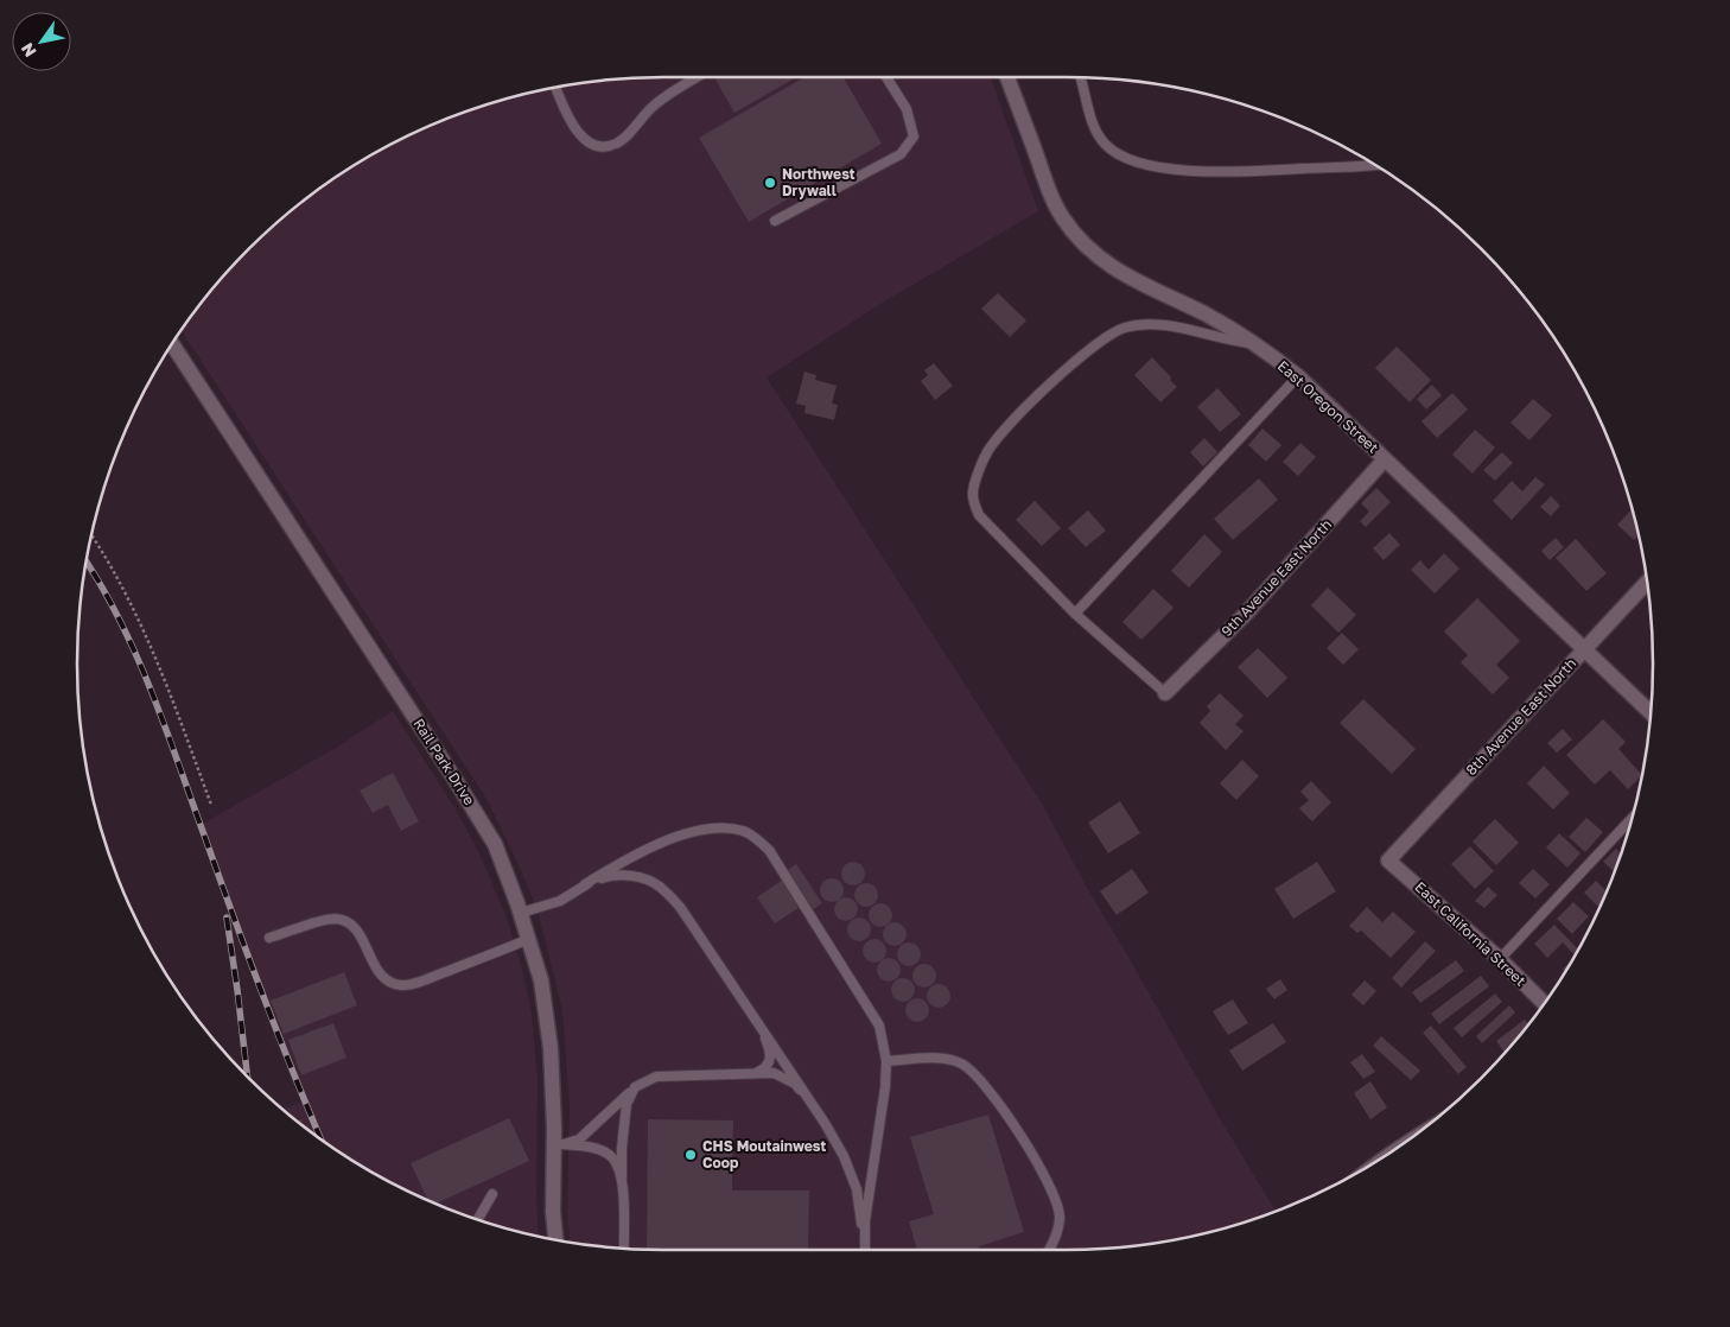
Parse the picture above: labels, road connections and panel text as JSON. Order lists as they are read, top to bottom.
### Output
{
  "streets": {
    "street": [
      "East Oregon Street",
      "9th Avenue East North",
      "8th Avenue East North",
      "Rail Park Drive",
      "East California Street"
    ]
  },
  "crossings": [
    ["East Oregon Street", "9th Avenue East North"],
    ["East Oregon Street", "8th Avenue East North"],
    ["8th Avenue East North", "East California Street"]
  ],
  "places": ["Northwest Drywall", "CHS Moutainwest Coop"],
  "north": "bottom left"
}
